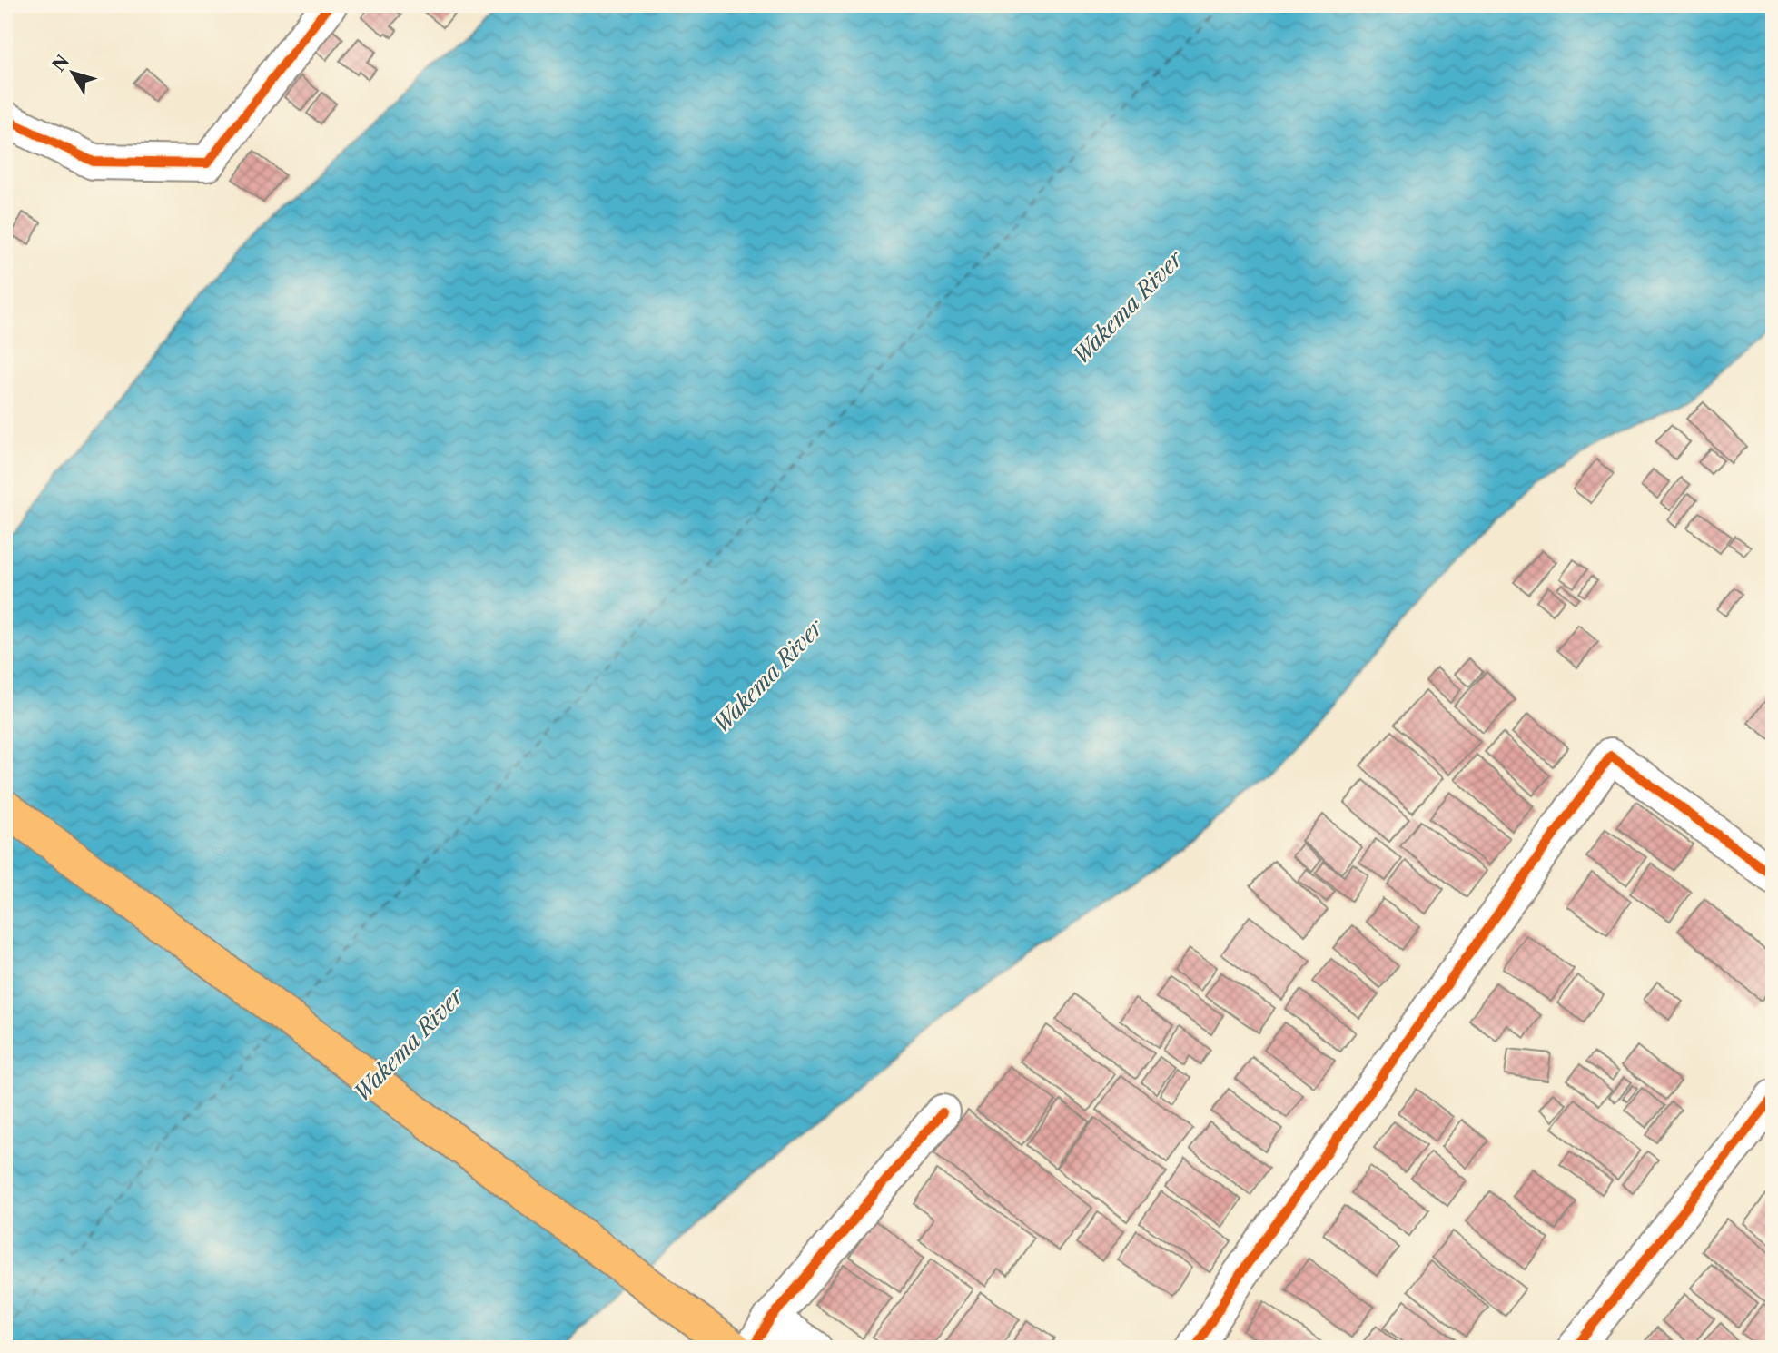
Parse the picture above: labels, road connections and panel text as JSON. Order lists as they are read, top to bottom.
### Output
{
  "water": ["Wakema River"],
  "north": "top left"
}
